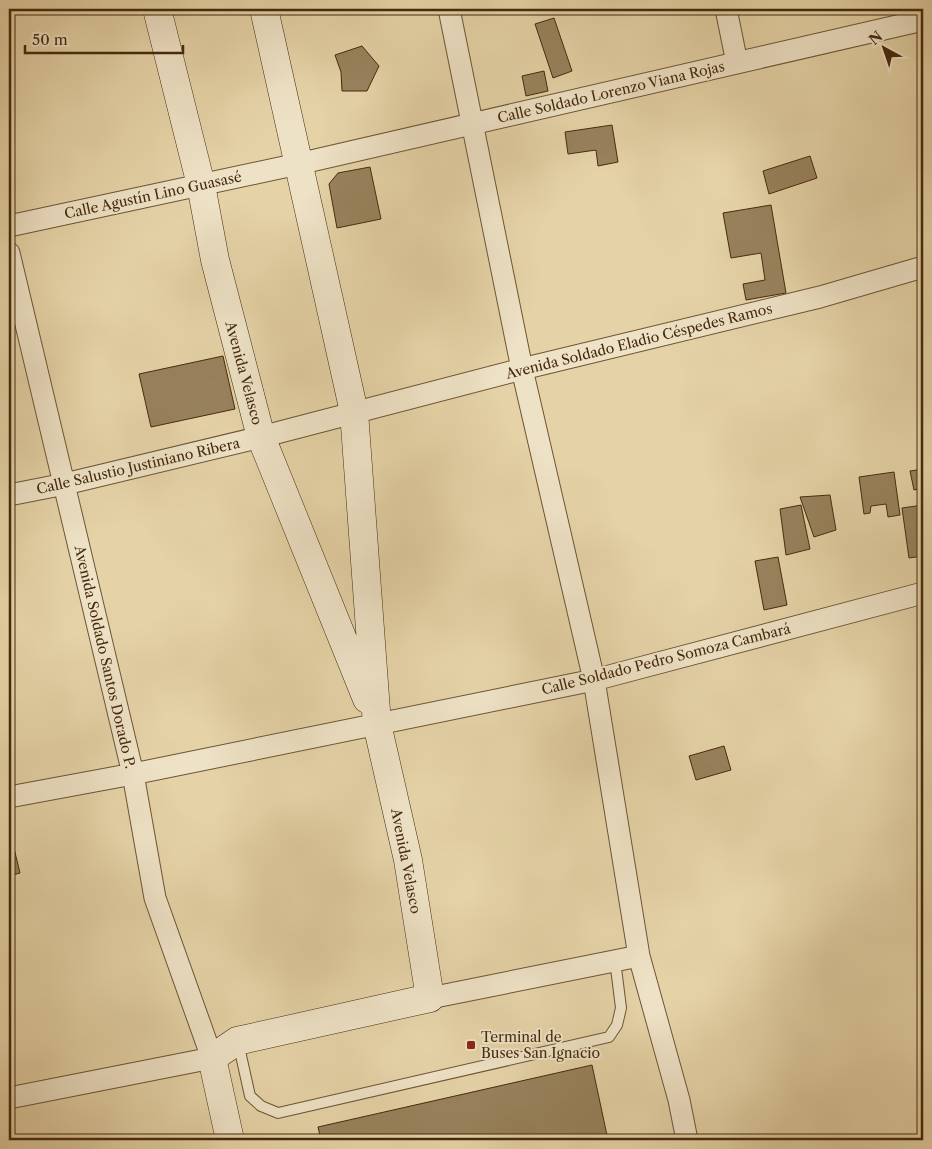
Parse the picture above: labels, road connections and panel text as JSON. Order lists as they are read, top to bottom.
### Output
{
  "streets": {
    "street": [
      "Calle Soldado Lorenzo Viana Rojas",
      "Calle Agustín Lino Guasasé",
      "Avenida Soldado Eladio Céspedes Ramos",
      "Avenida Velasco",
      "Calle Salustio Justiniano Ribera",
      "Avenida Soldado Santos Dorado P.",
      "Calle Soldado Pedro Somoza Cambará"
    ]
  },
  "crossings": [
    ["Calle Soldado Lorenzo Viana Rojas", "Calle Agustín Lino Guasasé"],
    ["Calle Soldado Lorenzo Viana Rojas", "Avenida Velasco"],
    ["Calle Agustín Lino Guasasé", "Avenida Velasco"],
    ["Avenida Soldado Eladio Céspedes Ramos", "Avenida Velasco"],
    ["Avenida Soldado Eladio Céspedes Ramos", "Calle Salustio Justiniano Ribera"],
    ["Avenida Velasco", "Calle Salustio Justiniano Ribera"],
    ["Avenida Velasco", "Calle Soldado Pedro Somoza Cambará"],
    ["Calle Salustio Justiniano Ribera", "Avenida Soldado Santos Dorado P."],
    ["Avenida Soldado Santos Dorado P.", "Calle Soldado Pedro Somoza Cambará"]
  ],
  "places": {
    "transit": ["Terminal de Buses San Ignacio"]
  },
  "scale_bar": "50 m",
  "north": "top left"
}
